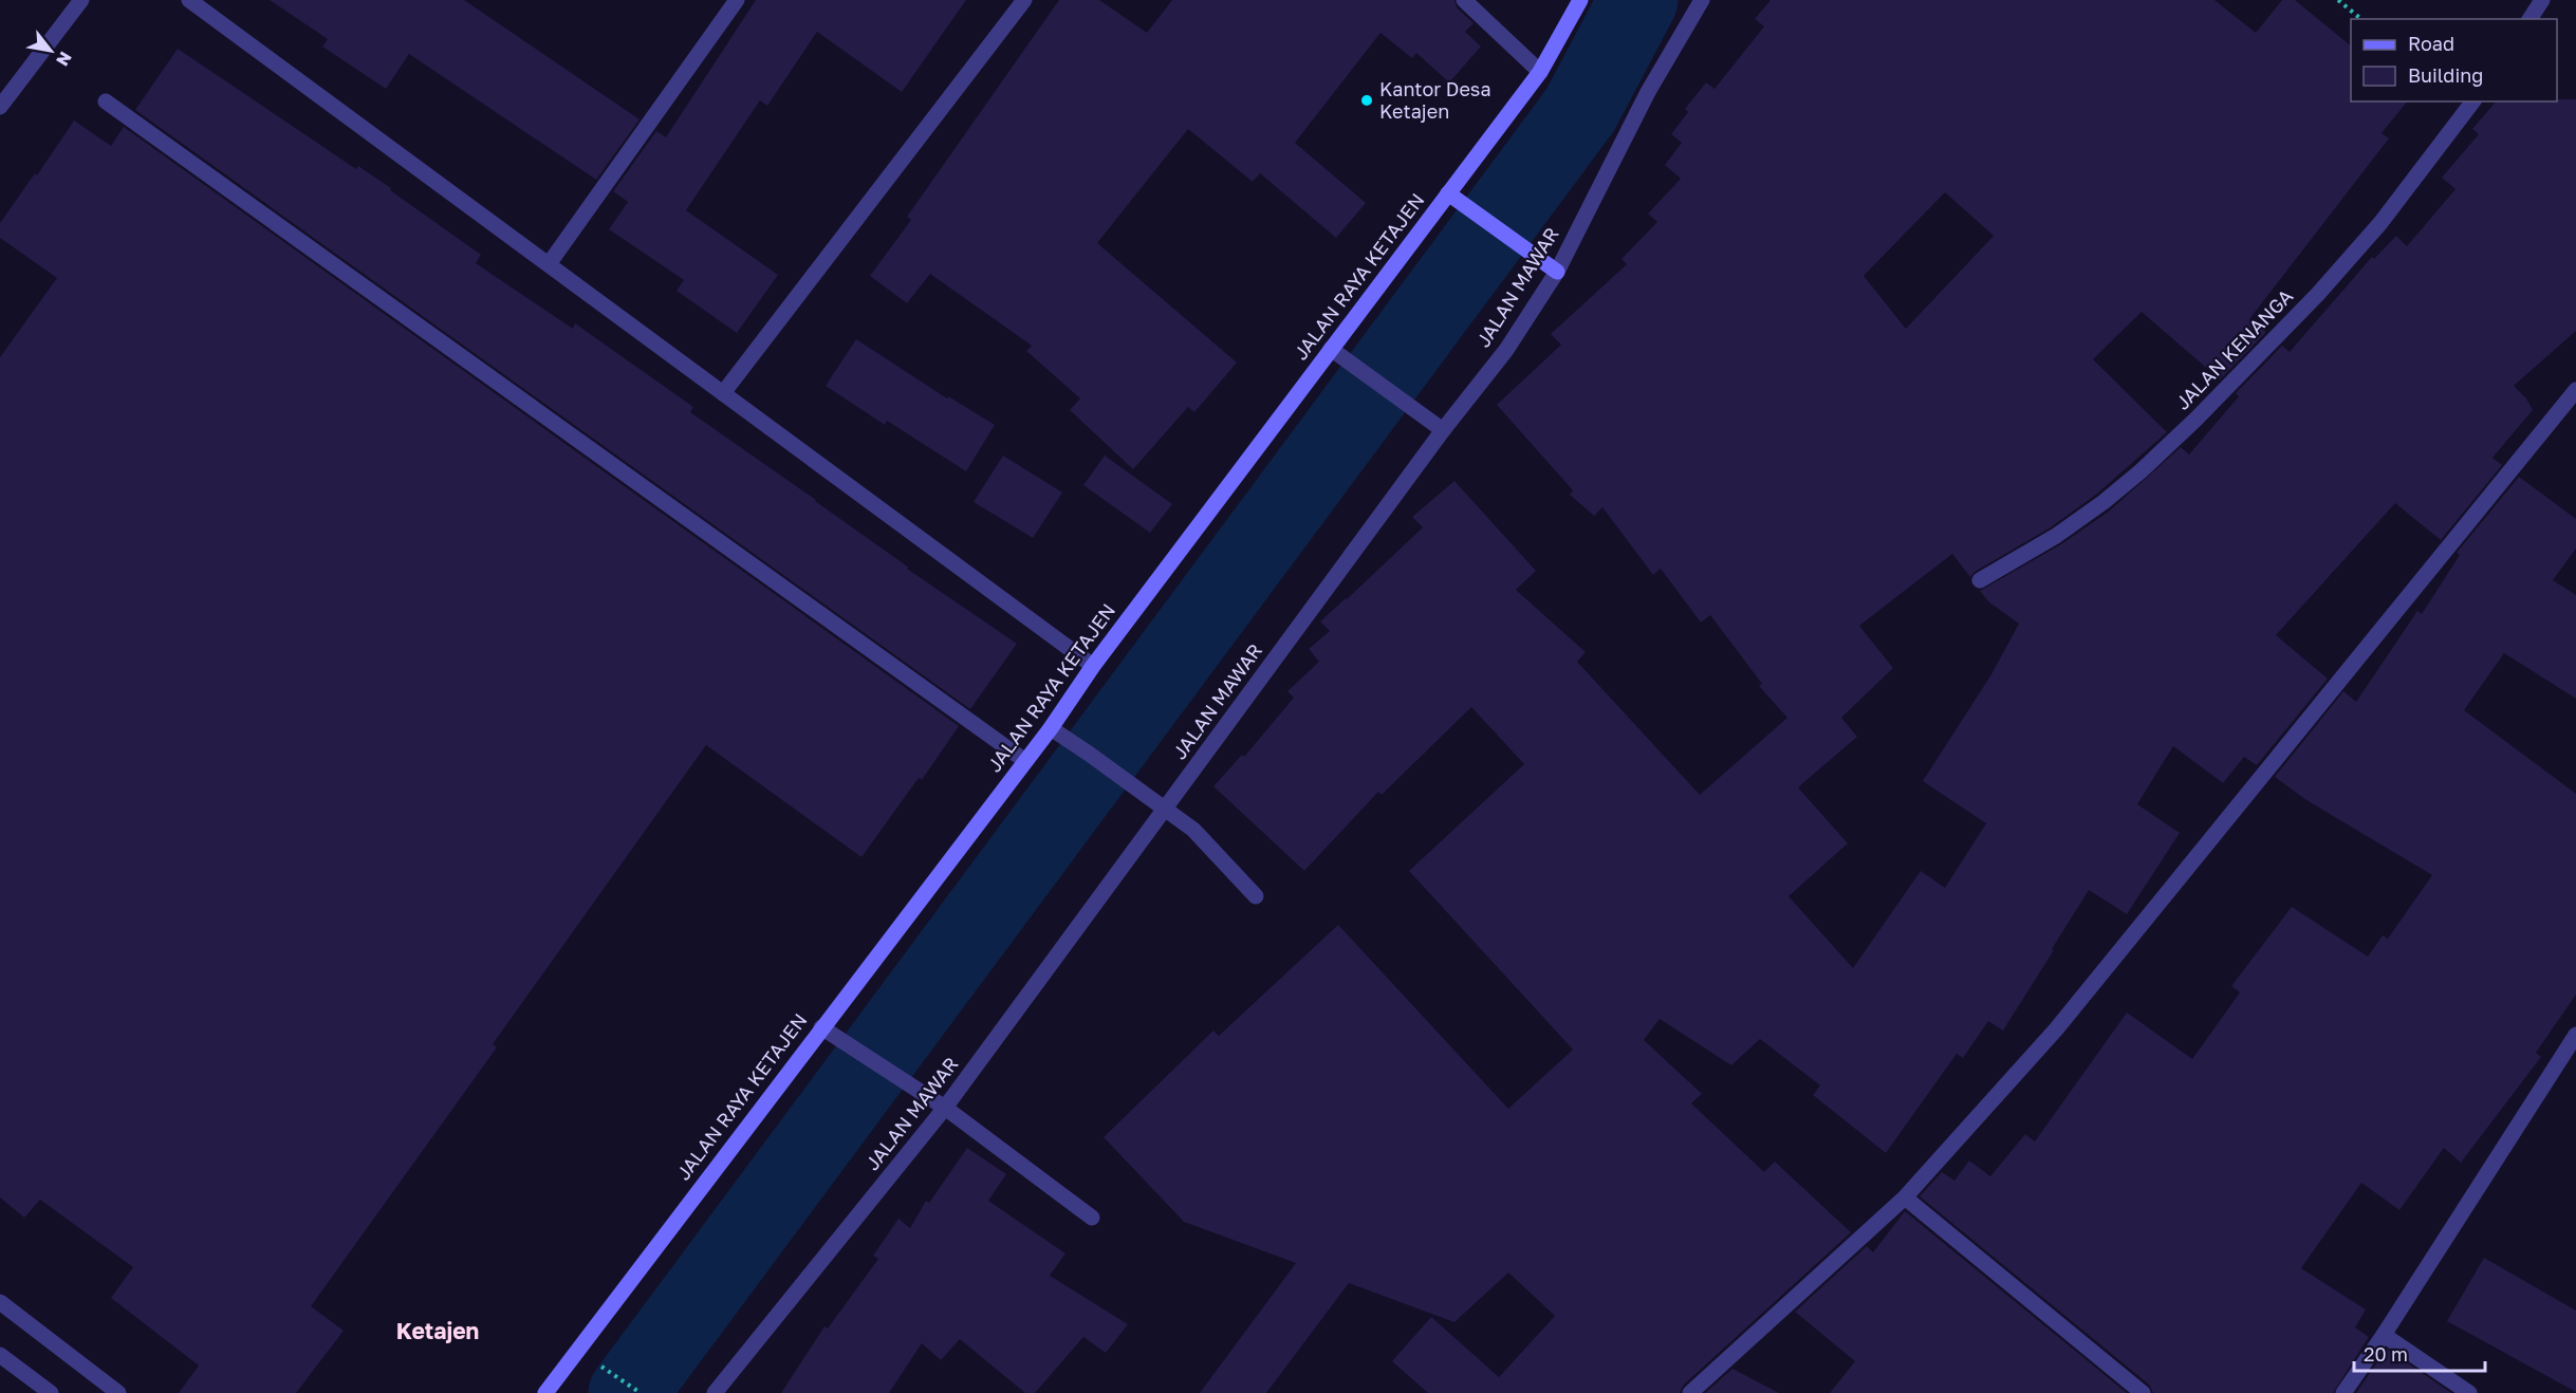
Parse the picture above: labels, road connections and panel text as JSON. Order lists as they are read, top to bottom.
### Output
{
  "streets": {
    "street": ["JALAN RAYA KETAJEN", "JALAN MAWAR", "JALAN KENANGA"]
  },
  "districts": ["Ketajen"],
  "places": ["Kantor Desa Ketajen"],
  "legend": ["Road", "Building"],
  "scale_bar": "20 m",
  "north": "bottom right"
}
